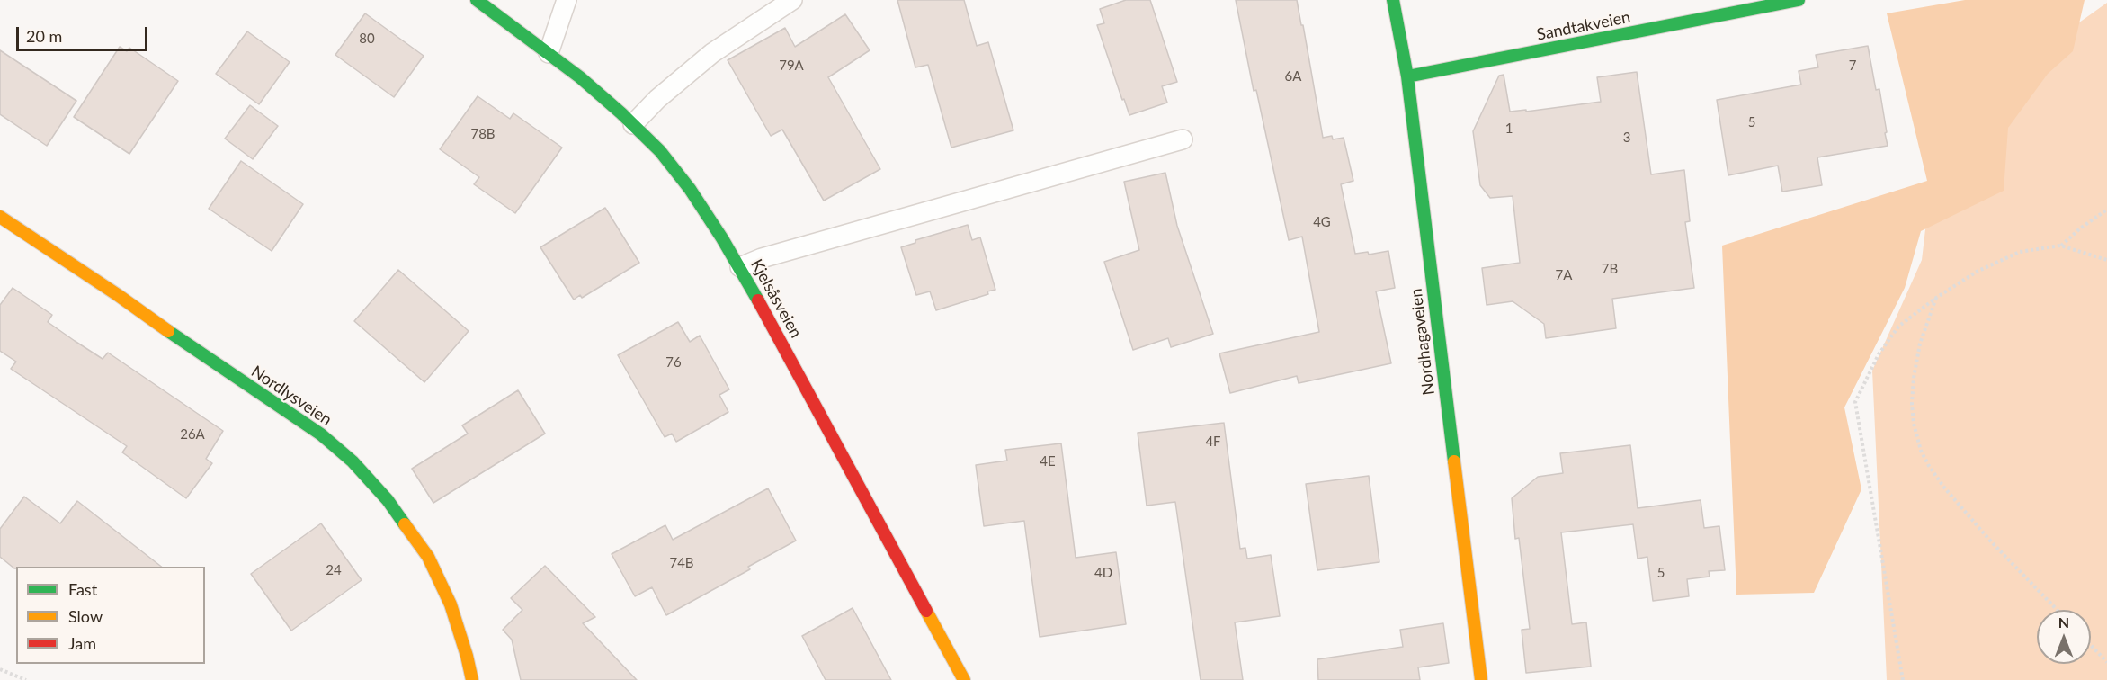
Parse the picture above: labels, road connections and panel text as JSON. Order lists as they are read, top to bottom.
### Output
{
  "streets": {
    "street": [
      "Sandtakveien",
      "Kjelsåsveien",
      "Nordhagaveien",
      "Nordlysveien"
    ]
  },
  "crossings": [
    ["Sandtakveien", "Nordhagaveien"]
  ],
  "house_numbers": [
    "80",
    "79A",
    "7",
    "6A",
    "5",
    "1",
    "78B",
    "3",
    "4G",
    "7B",
    "7A",
    "76",
    "26A",
    "4F",
    "4E",
    "74B",
    "24",
    "4D",
    "5"
  ],
  "legend": ["Fast", "Slow", "Jam"],
  "scale_bar": "20 m",
  "north": "top"
}
